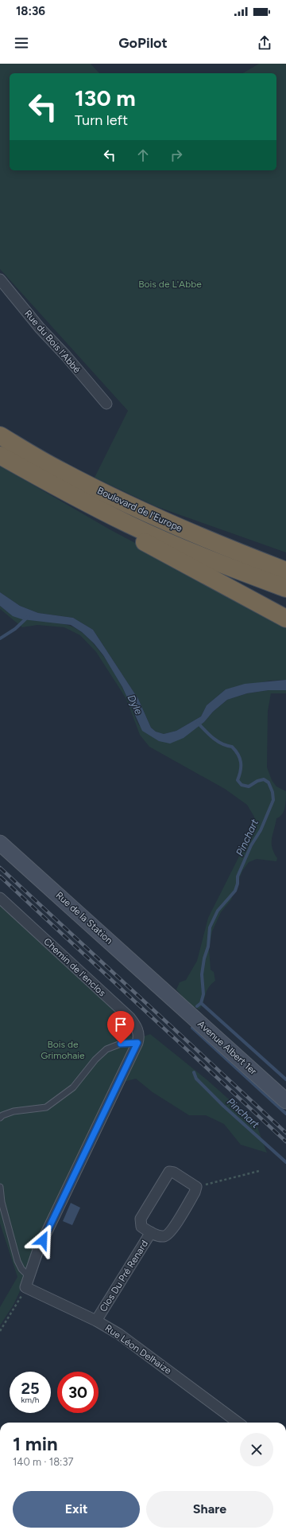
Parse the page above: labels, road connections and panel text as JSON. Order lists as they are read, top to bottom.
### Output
{
  "streets": {
    "highway": ["Boulevard de l'Europe"],
    "main road": ["Rue de la Station", "Avenue Albert 1er"],
    "street": [
      "Rue du Bois l'Abbé",
      "Chemin de l'enclos",
      "Clos Du Pré Renard",
      "Rue Léon Delhaize"
    ]
  },
  "crossings": [
    ["Rue de la Station", "Avenue Albert 1er"],
    ["Clos Du Pré Renard", "Rue Léon Delhaize"]
  ],
  "water": ["Dyle", "Pinchart"],
  "parks": ["Bois de L'Abbe", "Bois de Grimohaie"],
  "page": {
    "status": "18:36",
    "header": "GoPilot",
    "turn": ["130 m", "Turn left"],
    "speed": "25 km/h",
    "limit": "30",
    "heading": ["1 min", "140 m · 18:37"],
    "buttons": ["Exit", "Share"]
  }
}
